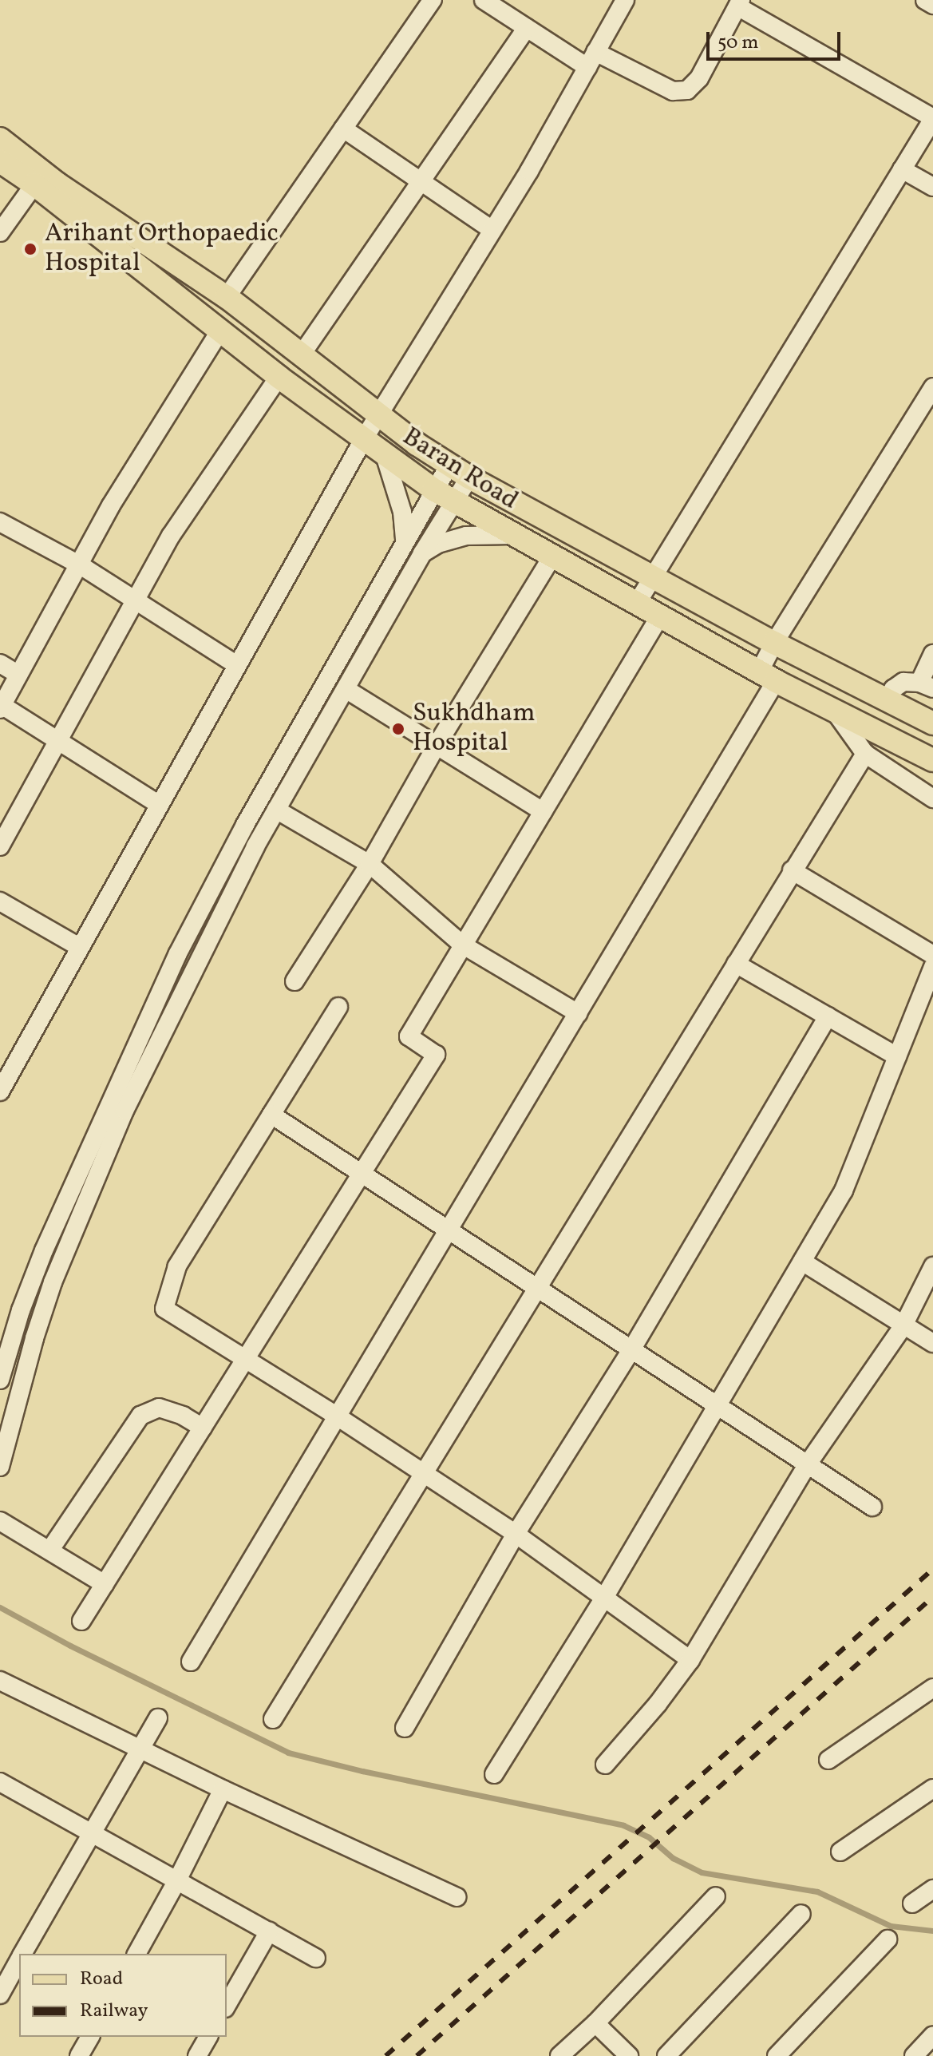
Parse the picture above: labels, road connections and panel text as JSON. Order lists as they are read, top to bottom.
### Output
{
  "streets": {
    "main road": ["Baran Road"]
  },
  "places": ["Arihant Orthopaedic Hospital", "Sukhdham Hospital"],
  "legend": ["Road", "Railway"],
  "scale_bar": "50 m"
}
